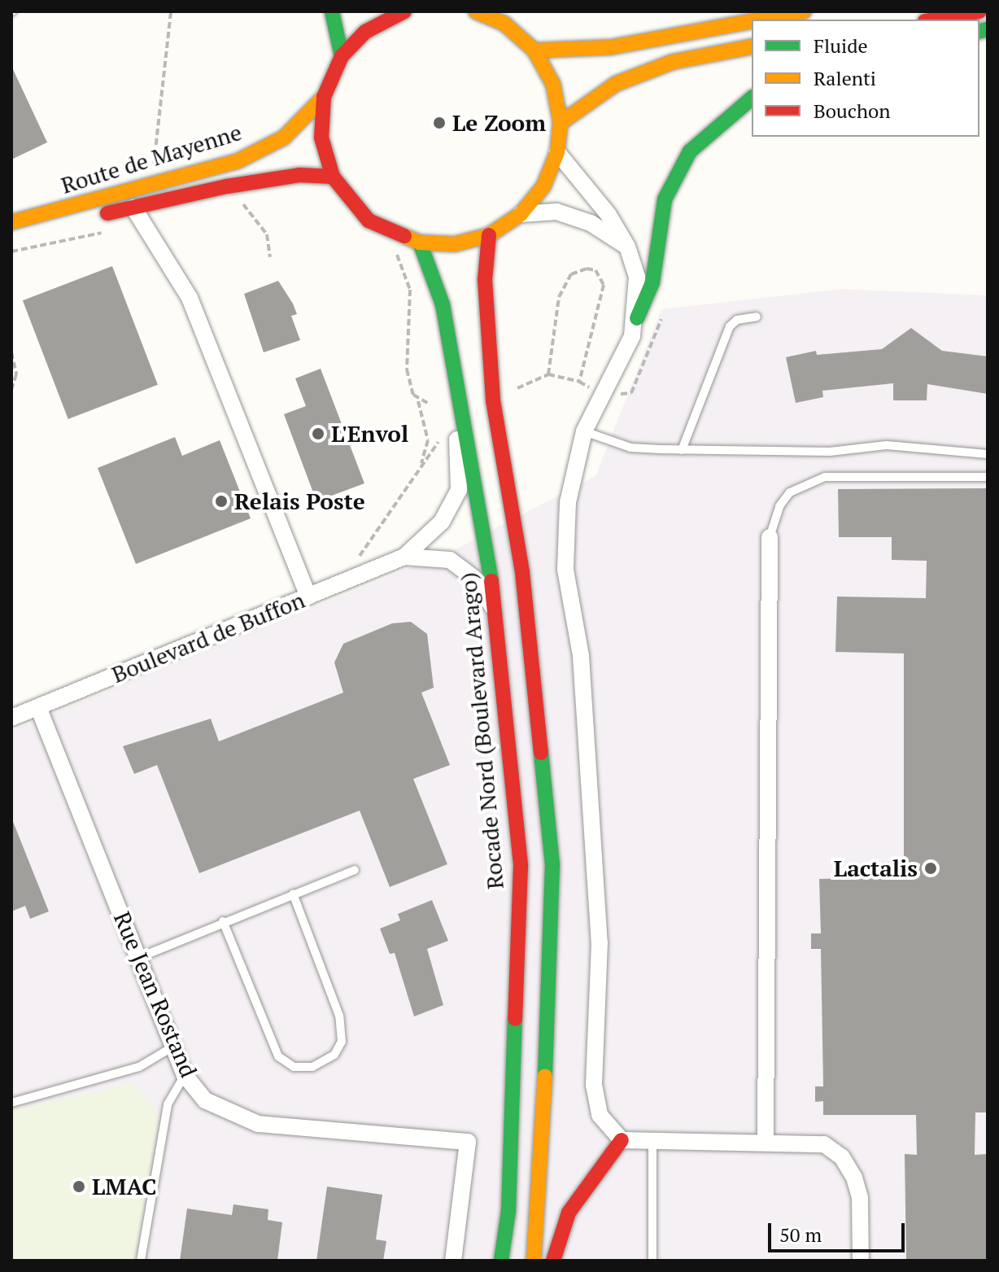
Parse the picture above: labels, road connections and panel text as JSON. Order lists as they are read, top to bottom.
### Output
{
  "streets": {
    "main road": ["Route de Mayenne", "Rocade Nord (Boulevard Arago)"],
    "street": ["Boulevard de Buffon", "Rue Jean Rostand"]
  },
  "crossings": [
    ["Boulevard de Buffon", "Rue Jean Rostand"]
  ],
  "places": [
    "Le Zoom",
    "L'Envol",
    "Relais Poste",
    "Lactalis",
    "LMAC"
  ],
  "legend": ["Fluide", "Ralenti", "Bouchon"],
  "scale_bar": "50 m"
}
